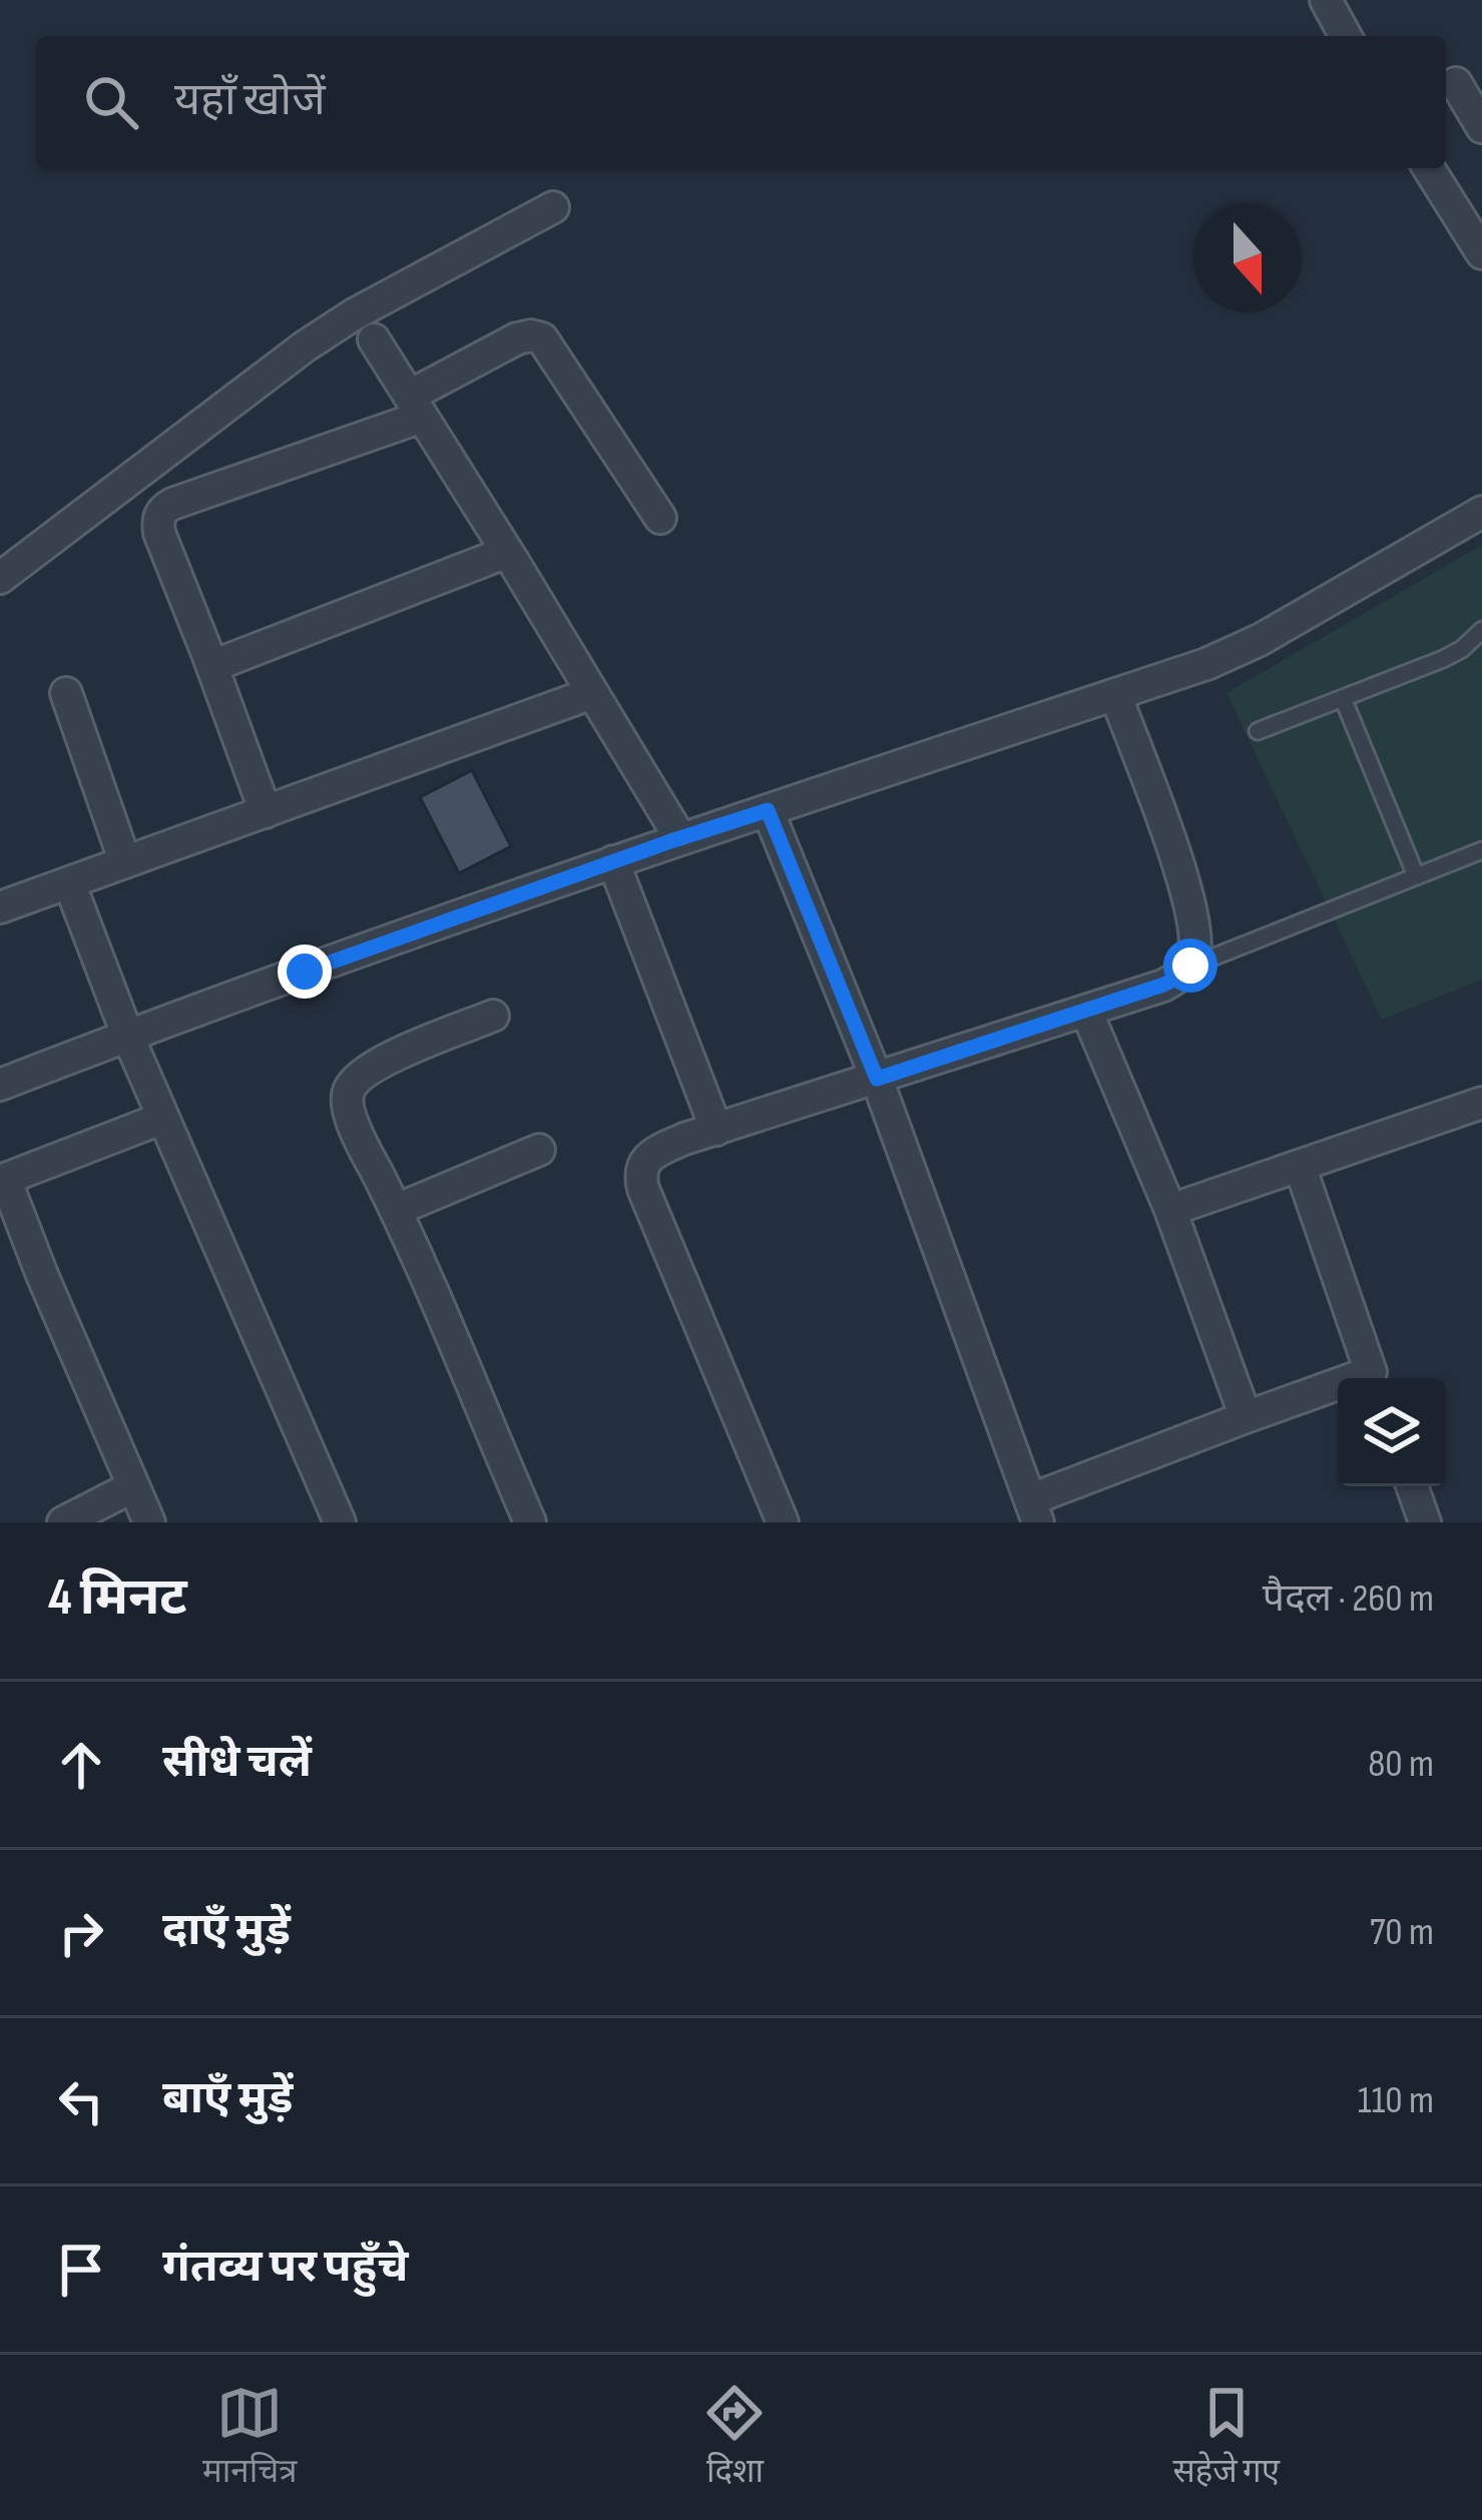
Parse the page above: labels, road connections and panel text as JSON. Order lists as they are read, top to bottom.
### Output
{
  "north": "bottom",
  "page": {
    "search": "यहाँ खोजें",
    "heading": ["4 मिनट", "पैदल · 260 m"],
    "list": [
      ["सीधे चलें", "80 m"],
      ["दाएँ मुड़ें", "70 m"],
      ["बाएँ मुड़ें", "110 m"],
      "गंतव्य पर पहुँचे"
    ],
    "nav": ["मानचित्र", "दिशा", "सहेजे गए"]
  }
}
